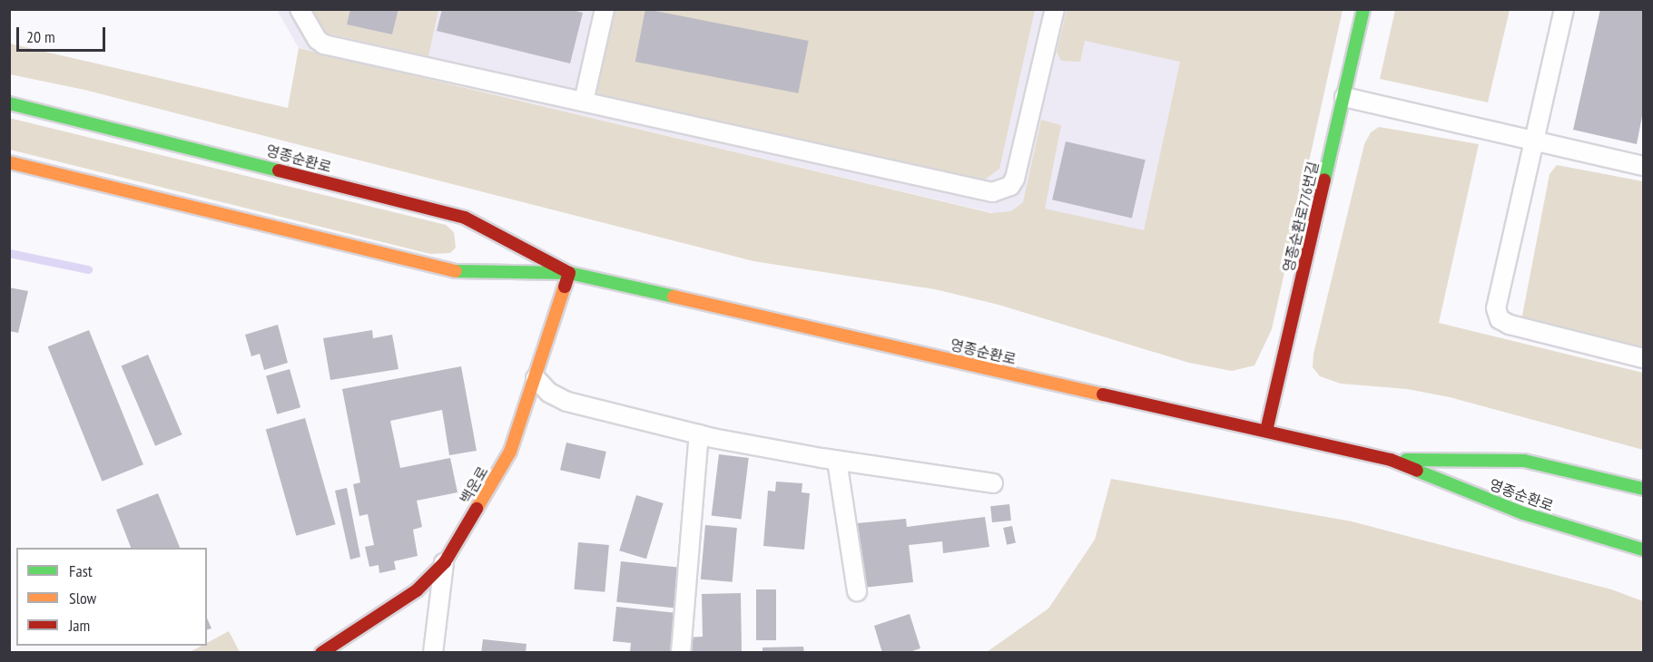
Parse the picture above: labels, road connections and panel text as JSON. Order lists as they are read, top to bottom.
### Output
{
  "streets": {
    "main road": ["영종순환로", "영종순환로776번길", "백운로"]
  },
  "crossings": [
    ["영종순환로", "영종순환로776번길"],
    ["영종순환로", "백운로"]
  ],
  "legend": ["Fast", "Slow", "Jam"],
  "scale_bar": "20 m"
}
